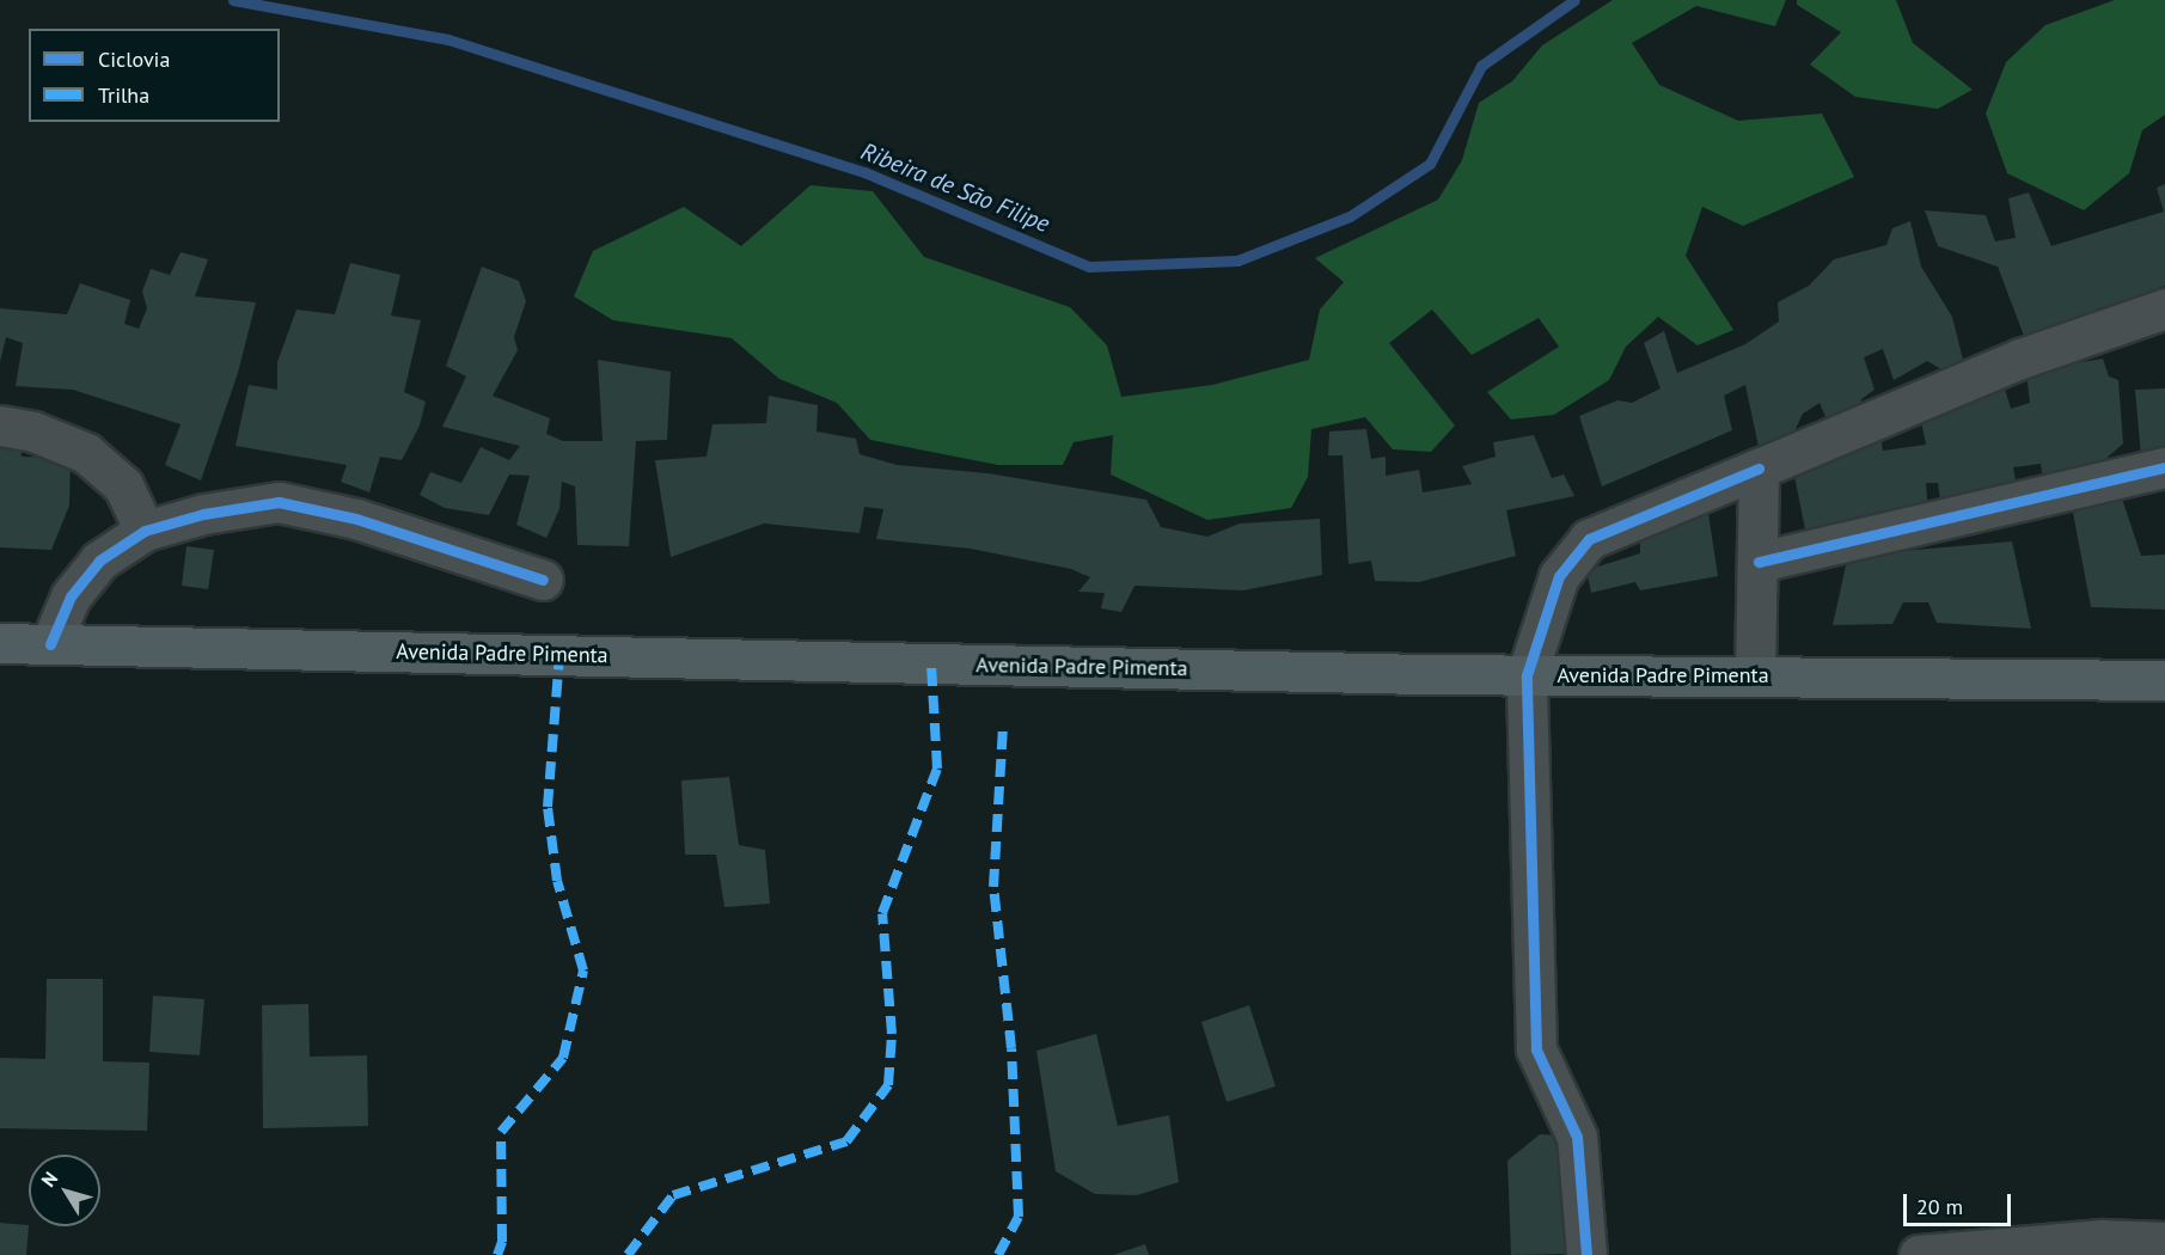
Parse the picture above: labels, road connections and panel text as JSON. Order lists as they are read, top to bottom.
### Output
{
  "streets": {
    "main road": ["Avenida Padre Pimenta"]
  },
  "water": ["Ribeira de São Filipe"],
  "legend": ["Ciclovia", "Trilha"],
  "scale_bar": "20 m",
  "north": "top left"
}
